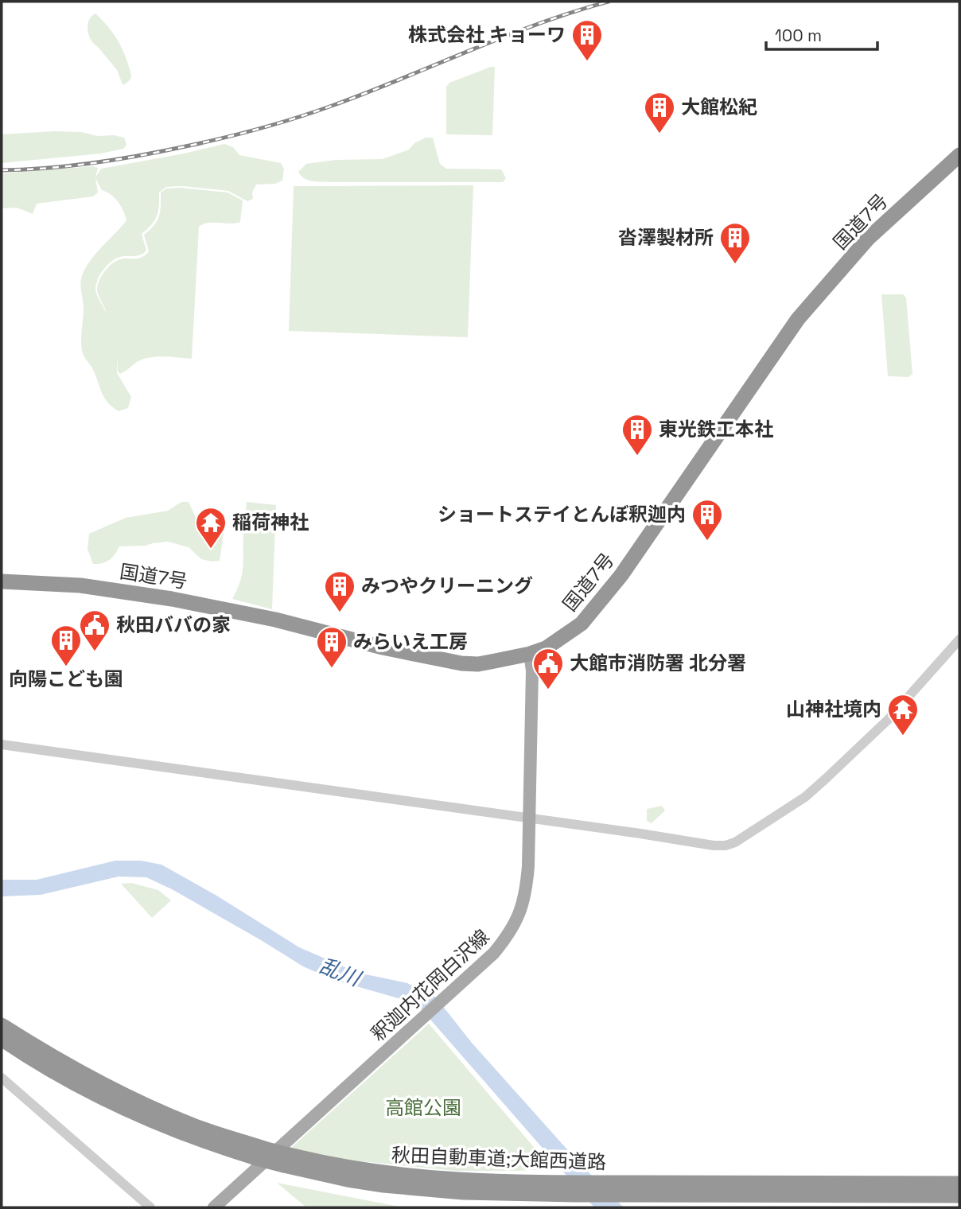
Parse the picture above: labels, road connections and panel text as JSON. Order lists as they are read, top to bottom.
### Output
{
  "streets": {
    "highway": ["国道7号", "秋田自動車道;大館西道路"],
    "main road": ["釈迦内花岡白沢線"]
  },
  "crossings": [
    ["国道7号", "釈迦内花岡白沢線"]
  ],
  "water": ["乱川"],
  "parks": ["高館公園"],
  "places": {
    "building": [
      "株式会社 キョーワ",
      "大館松紀",
      "沓澤製材所",
      "東光鉄工本社",
      "ショートステイとんぼ釈迦内",
      "みつやクリーニング",
      "向陽こども園",
      "みらいえ工房"
    ],
    "temple": ["稲荷神社", "山神社境内"],
    "public building": ["秋田ババの家", "大館市消防署 北分署"]
  },
  "scale_bar": "100 m"
}
